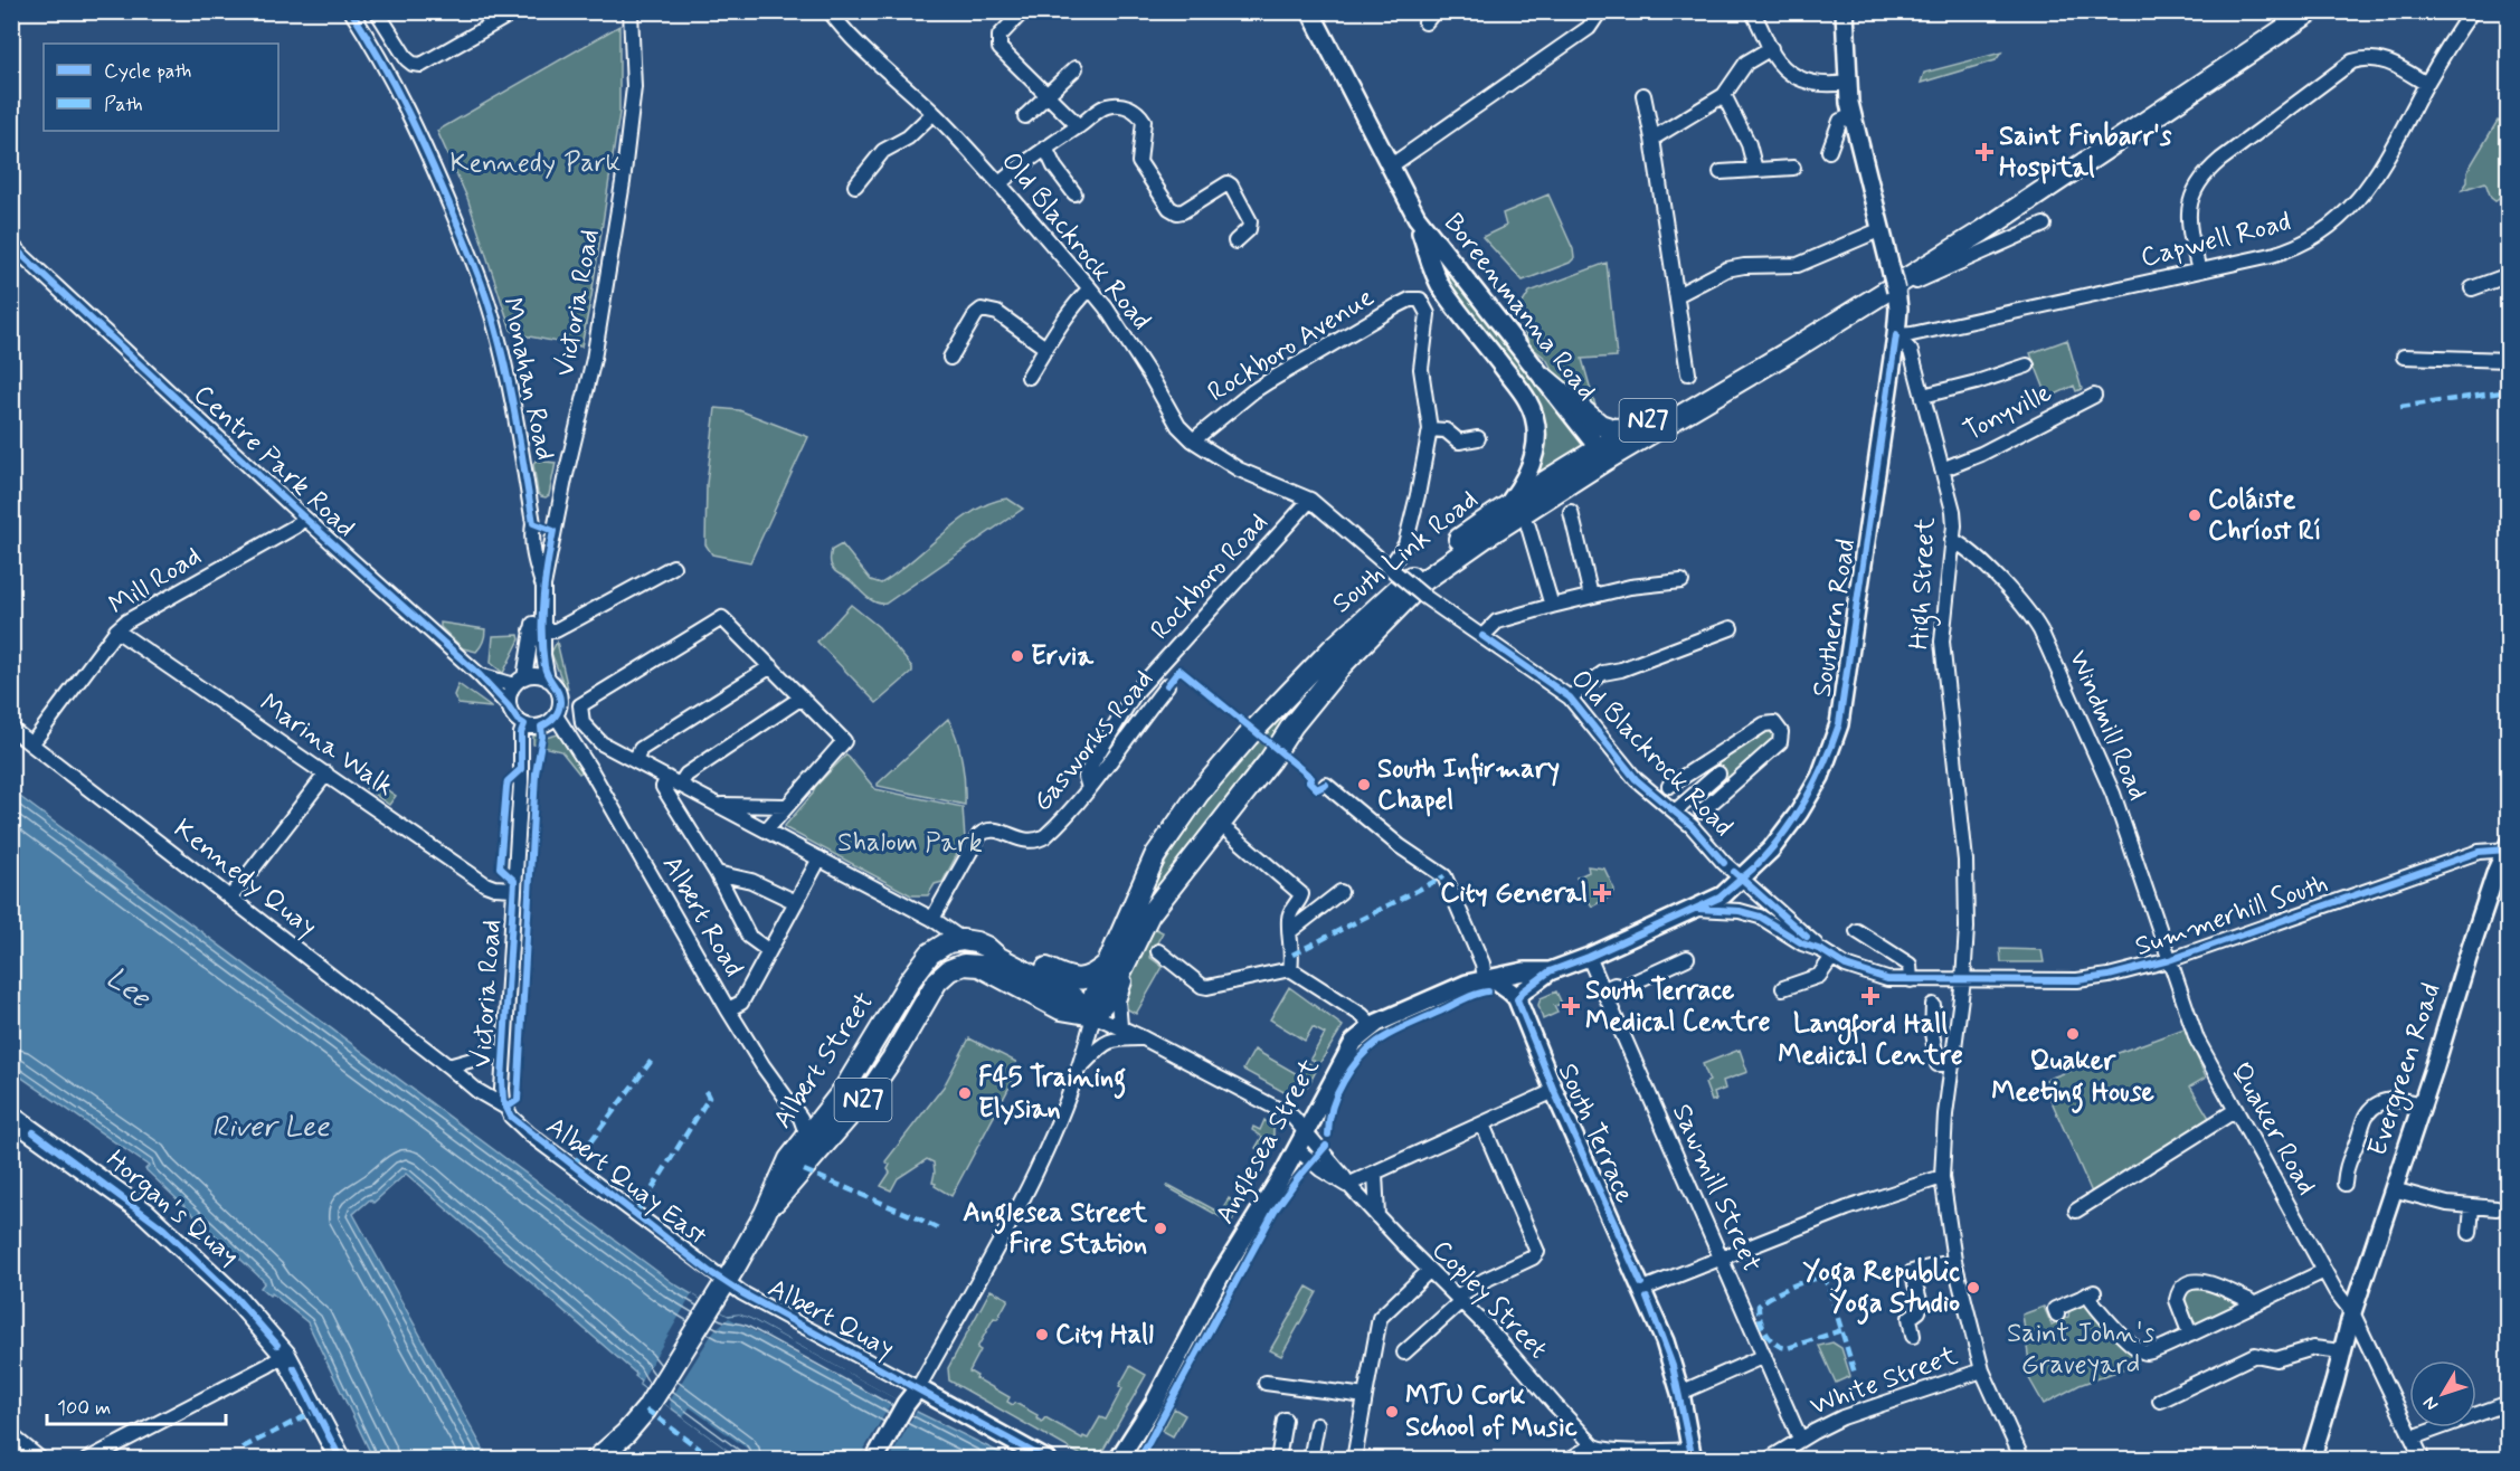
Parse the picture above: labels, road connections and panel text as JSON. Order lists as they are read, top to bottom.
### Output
{
  "streets": {
    "highway": [
      "N27",
      "South Link Road",
      "Albert Street",
      "Horgan's Quay"
    ],
    "main road": [
      "Boreenmanna Road",
      "Southern Road",
      "Evergreen Road",
      "South Terrace",
      "Anglesea Street"
    ],
    "street": [
      "Capwell Road",
      "Old Blackrock Road",
      "Victoria Road",
      "Rockboro Avenue",
      "Monahan Road",
      "Tonyville",
      "Centre Park Road",
      "Rockboro Road",
      "Mill Road",
      "High Street",
      "Windmill Road",
      "Gasworks Road",
      "Marina Walk",
      "Kennedy Quay",
      "Summerhill South",
      "Albert Road",
      "Quaker Road",
      "Albert Quay East",
      "Sawmill Street",
      "Copley Street",
      "Albert Quay",
      "White Street"
    ]
  },
  "crossings": [
    ["Capwell Road", "High Street"],
    ["Capwell Road", "Southern Road"],
    ["Old Blackrock Road", "Rockboro Avenue"],
    ["Old Blackrock Road", "Rockboro Road"],
    ["Old Blackrock Road", "Southern Road"],
    ["Old Blackrock Road", "Summerhill South"],
    ["Victoria Road", "Monahan Road"],
    ["Victoria Road", "Centre Park Road"],
    ["Victoria Road", "Marina Walk"],
    ["Victoria Road", "Kennedy Quay"],
    ["Victoria Road", "Albert Road"],
    ["Victoria Road", "Albert Quay East"],
    ["Boreenmanna Road", "N27"],
    ["Boreenmanna Road", "South Link Road"],
    ["Tonyville", "High Street"],
    ["N27", "South Link Road"],
    ["N27", "Albert Street"],
    ["N27", "Albert Quay East"],
    ["N27", "Albert Quay"],
    ["Centre Park Road", "Mill Road"],
    ["Centre Park Road", "Albert Road"],
    ["Rockboro Road", "Gasworks Road"],
    ["Mill Road", "Marina Walk"],
    ["Mill Road", "Kennedy Quay"],
    ["High Street", "Southern Road"],
    ["High Street", "Windmill Road"],
    ["High Street", "Summerhill South"],
    ["High Street", "White Street"],
    ["Southern Road", "Anglesea Street"],
    ["Southern Road", "Sawmill Street"],
    ["Windmill Road", "Summerhill South"],
    ["Windmill Road", "Quaker Road"],
    ["Kennedy Quay", "Albert Quay East"],
    ["Summerhill South", "Evergreen Road"],
    ["Summerhill South", "Quaker Road"],
    ["Albert Road", "Albert Street"],
    ["Albert Street", "Albert Quay East"],
    ["Albert Street", "Albert Quay"],
    ["Evergreen Road", "Quaker Road"],
    ["South Terrace", "Anglesea Street"],
    ["Albert Quay East", "Albert Quay"],
    ["Sawmill Street", "White Street"]
  ],
  "water": ["Lee", "River Lee"],
  "parks": ["Kennedy Park", "Shalom Park", "Saint John's Graveyard"],
  "places": {
    "health": [
      "Saint Finbarr's Hospital",
      "City General",
      "Langford Hall Medical Centre",
      "South Terrace Medical Centre"
    ],
    "other": [
      "Coláiste Chríost Rí",
      "Ervia",
      "South Infirmary Chapel",
      "Quaker Meeting House",
      "F45 Training Elysian",
      "Anglesea Street Fire Station",
      "Yoga Republic Yoga Studio",
      "City Hall",
      "MTU Cork School of Music"
    ]
  },
  "legend": ["Cycle path", "Path"],
  "scale_bar": "100 m",
  "north": "bottom left"
}
